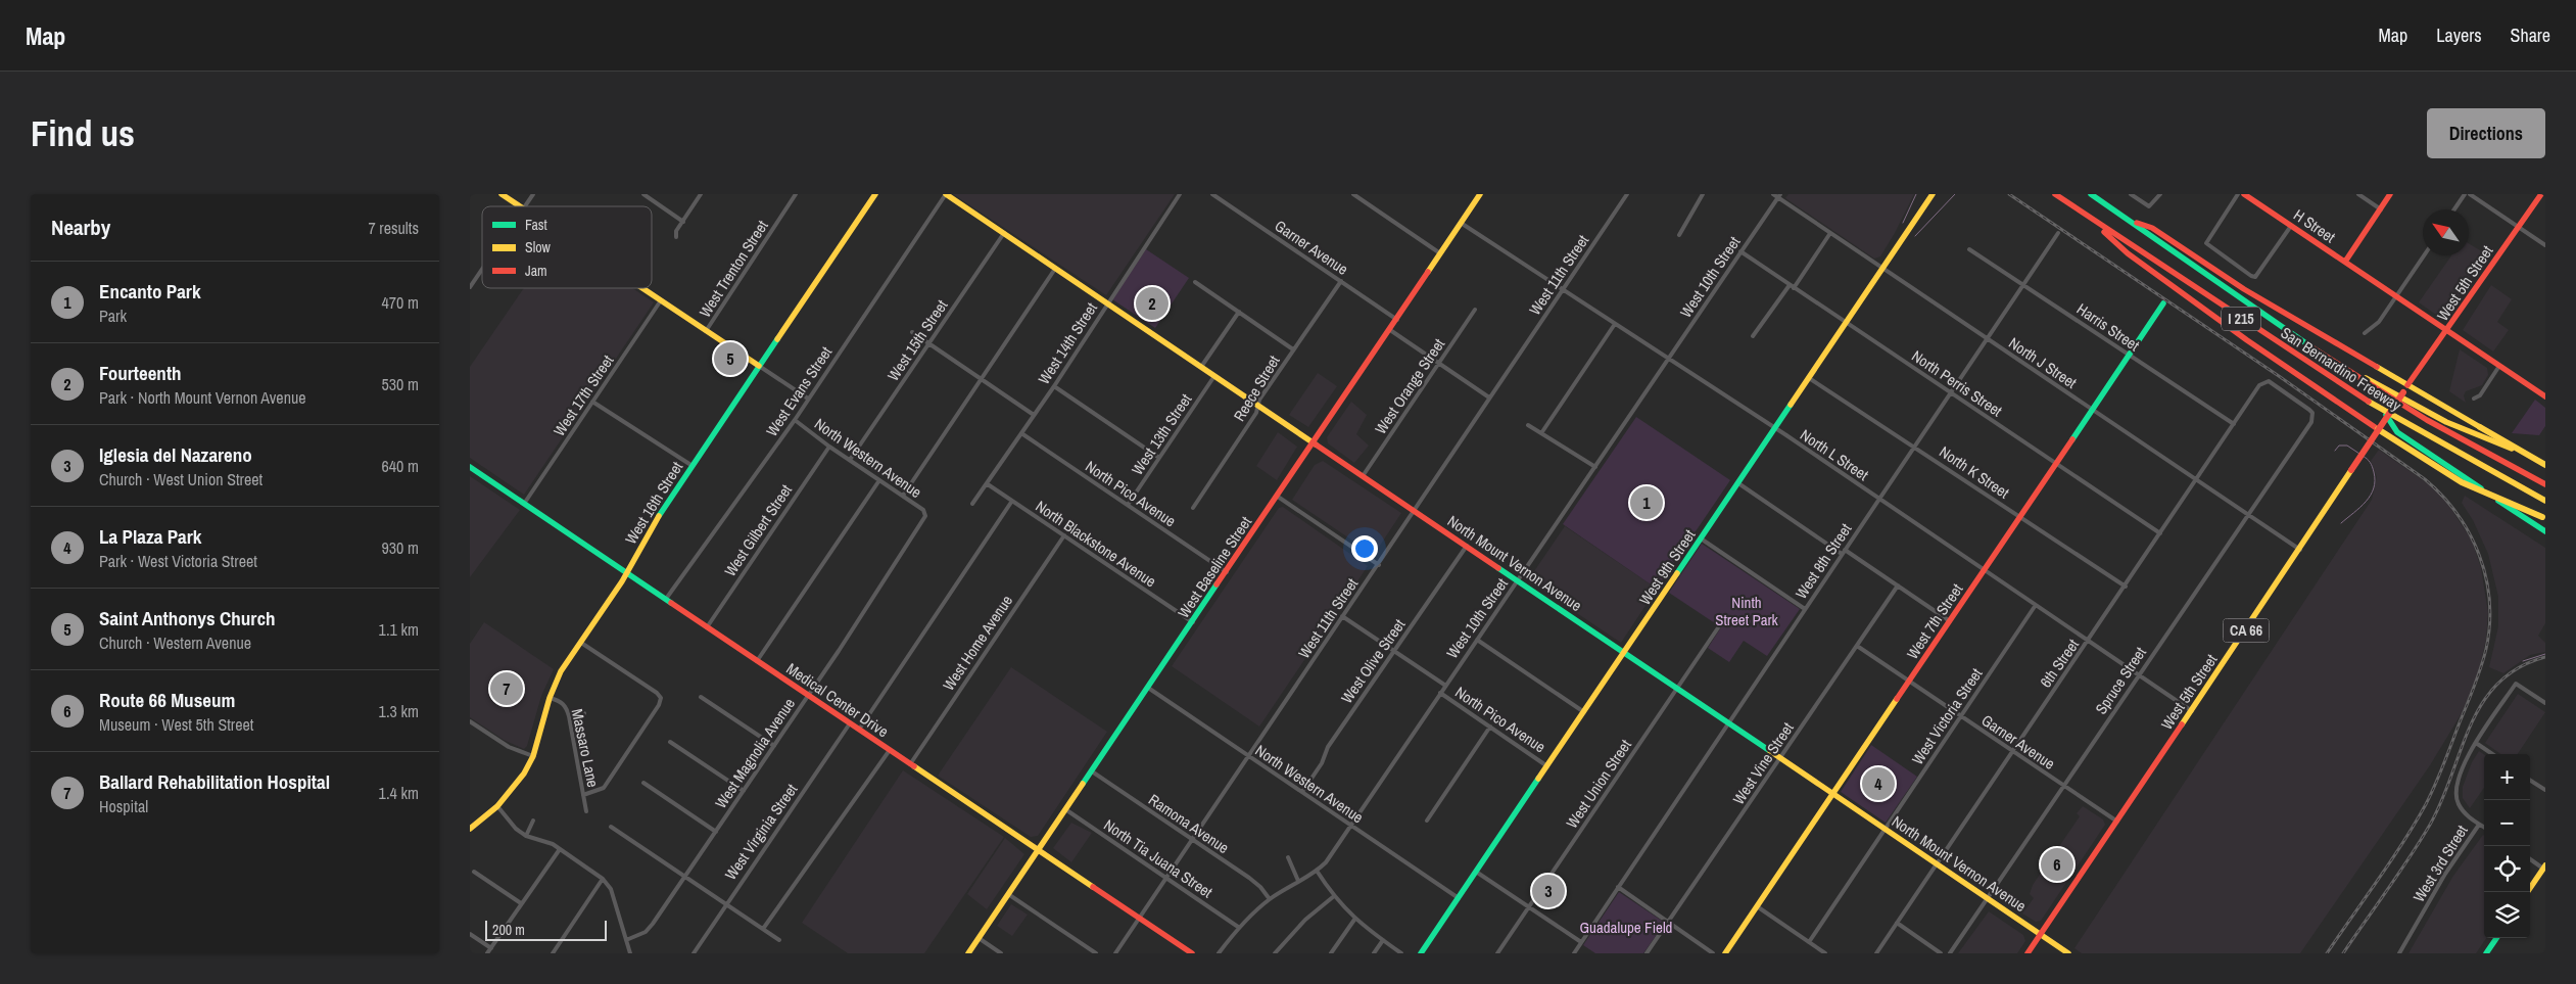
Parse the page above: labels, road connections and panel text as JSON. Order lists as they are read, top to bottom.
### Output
{
  "streets": {
    "main road": [
      "H Street",
      "West 5th Street",
      "I 215",
      "San Bernardino Freeway",
      "West 16th Street",
      "North Mount Vernon Avenue",
      "West Baseline Street",
      "West 9th Street",
      "West 7th Street",
      "CA 66",
      "Medical Center Drive"
    ],
    "street": [
      "Garner Avenue",
      "West Trenton Street",
      "West 11th Street",
      "West 10th Street",
      "Harris Street",
      "West 15th Street",
      "West 14th Street",
      "North J Street",
      "North Perris Street",
      "West Orange Street",
      "Reece Street",
      "West Evans Street",
      "West 17th Street",
      "West 13th Street",
      "North L Street",
      "North Western Avenue",
      "North K Street",
      "North Pico Avenue",
      "West Gilbert Street",
      "North Blackstone Avenue",
      "West 8th Street",
      "West Home Avenue",
      "West Olive Street",
      "6th Street",
      "Spruce Street",
      "West Victoria Street",
      "Massaro Lane",
      "West Magnolia Avenue",
      "West Vine Street",
      "West Union Street",
      "Ramona Avenue",
      "West Virginia Street",
      "North Tia Juana Street",
      "West 3rd Street"
    ]
  },
  "crossings": [
    ["H Street", "West 5th Street"],
    ["Garner Avenue", "West 5th Street"],
    ["Garner Avenue", "Reece Street"],
    ["Garner Avenue", "West Baseline Street"],
    ["Garner Avenue", "West 7th Street"],
    ["Garner Avenue", "6th Street"],
    ["Garner Avenue", "Spruce Street"],
    ["Garner Avenue", "West Victoria Street"],
    ["Garner Avenue", "West Vine Street"],
    ["West 11th Street", "North L Street"],
    ["West 11th Street", "North Western Avenue"],
    ["West 11th Street", "North Pico Avenue"],
    ["West 11th Street", "North Mount Vernon Avenue"],
    ["West 11th Street", "Medical Center Drive"],
    ["West 11th Street", "Ramona Avenue"],
    ["West 11th Street", "North Tia Juana Street"],
    ["West 10th Street", "North J Street"],
    ["West 10th Street", "North Perris Street"],
    ["West 10th Street", "North L Street"],
    ["West 10th Street", "North Western Avenue"],
    ["West 10th Street", "North Pico Avenue"],
    ["West 10th Street", "North Mount Vernon Avenue"],
    ["West 10th Street", "Ramona Avenue"],
    ["West 10th Street", "North Tia Juana Street"],
    ["West 5th Street", "North J Street"],
    ["West 5th Street", "North L Street"],
    ["West 5th Street", "North Mount Vernon Avenue"],
    ["Harris Street", "West 8th Street"],
    ["Harris Street", "West 7th Street"],
    ["Harris Street", "6th Street"],
    ["West 15th Street", "North Western Avenue"],
    ["West 15th Street", "North Mount Vernon Avenue"],
    ["West 14th Street", "North Pico Avenue"],
    ["West 14th Street", "North Blackstone Avenue"],
    ["West 14th Street", "North Mount Vernon Avenue"],
    ["North J Street", "West 8th Street"],
    ["North J Street", "West 9th Street"],
    ["North J Street", "West 7th Street"],
    ["North J Street", "6th Street"],
    ["North J Street", "Spruce Street"],
    ["North Perris Street", "West 8th Street"],
    ["North Perris Street", "West 9th Street"],
    ["North Perris Street", "West 7th Street"],
    ["North Perris Street", "6th Street"],
    ["West Orange Street", "North Mount Vernon Avenue"],
    ["Reece Street", "North Mount Vernon Avenue"],
    ["West Evans Street", "North Western Avenue"],
    ["West Evans Street", "North Mount Vernon Avenue"],
    ["West Evans Street", "Medical Center Drive"],
    ["West 17th Street", "Medical Center Drive"],
    ["West 13th Street", "North Pico Avenue"],
    ["West 13th Street", "North Mount Vernon Avenue"],
    ["North L Street", "West 8th Street"],
    ["North L Street", "West Baseline Street"],
    ["North L Street", "West 9th Street"],
    ["North L Street", "West 7th Street"],
    ["North L Street", "6th Street"],
    ["North L Street", "Spruce Street"],
    ["North L Street", "West Victoria Street"],
    ["North Western Avenue", "West Gilbert Street"],
    ["North Western Avenue", "West Baseline Street"],
    ["North Western Avenue", "West 9th Street"],
    ["North Western Avenue", "West Olive Street"],
    ["North Western Avenue", "West Magnolia Avenue"],
    ["North K Street", "West 8th Street"],
    ["North K Street", "West 9th Street"],
    ["North K Street", "West 7th Street"],
    ["North K Street", "6th Street"],
    ["North Pico Avenue", "West Baseline Street"],
    ["North Pico Avenue", "West 9th Street"],
    ["North Pico Avenue", "West Olive Street"],
    ["West 16th Street", "Medical Center Drive"],
    ["West 16th Street", "Massaro Lane"],
    ["West Gilbert Street", "Medical Center Drive"],
    ["North Blackstone Avenue", "West Baseline Street"],
    ["North Blackstone Avenue", "West Home Avenue"],
    ["West 8th Street", "North Mount Vernon Avenue"],
    ["North Mount Vernon Avenue", "West Baseline Street"],
    ["North Mount Vernon Avenue", "West 9th Street"],
    ["North Mount Vernon Avenue", "West 7th Street"],
    ["North Mount Vernon Avenue", "West Olive Street"],
    ["North Mount Vernon Avenue", "6th Street"],
    ["North Mount Vernon Avenue", "Spruce Street"],
    ["North Mount Vernon Avenue", "West Victoria Street"],
    ["North Mount Vernon Avenue", "West Vine Street"],
    ["North Mount Vernon Avenue", "West Union Street"],
    ["West Baseline Street", "Medical Center Drive"],
    ["West Baseline Street", "Ramona Avenue"],
    ["West Baseline Street", "North Tia Juana Street"],
    ["West Home Avenue", "Medical Center Drive"],
    ["6th Street", "Spruce Street"],
    ["Medical Center Drive", "West Magnolia Avenue"],
    ["Medical Center Drive", "West Virginia Street"]
  ],
  "parks": ["Ninth Street Park", "Guadalupe Field"],
  "legend": ["Fast", "Slow", "Jam"],
  "scale_bar": "200 m",
  "north": "top left",
  "page": {
    "header": "Map",
    "nav": ["Map", "Layers", "Share"],
    "buttons": "Directions",
    "title": "Find us",
    "heading": ["Nearby", "7 results"],
    "list": [
      {
        "mark": "1",
        "name": "Encanto Park",
        "note": "Park",
        "value": "470 m"
      },
      {
        "mark": "2",
        "name": "Fourteenth",
        "note": "Park · North Mount Vernon Avenue",
        "value": "530 m"
      },
      {
        "mark": "3",
        "name": "Iglesia del Nazareno",
        "note": "Church · West Union Street",
        "value": "640 m"
      },
      {
        "mark": "4",
        "name": "La Plaza Park",
        "note": "Park · West Victoria Street",
        "value": "930 m"
      },
      {
        "mark": "5",
        "name": "Saint Anthonys Church",
        "note": "Church · Western Avenue",
        "value": "1.1 km"
      },
      {
        "mark": "6",
        "name": "Route 66 Museum",
        "note": "Museum · West 5th Street",
        "value": "1.3 km"
      },
      {
        "mark": "7",
        "name": "Ballard Rehabilitation Hospital",
        "note": "Hospital",
        "value": "1.4 km"
      }
    ],
    "pins": [
      "2",
      "5",
      "1",
      "7",
      "4",
      "6",
      "3"
    ],
    "map_buttons": ["+", "−"],
    "scale": "200 m"
  }
}
